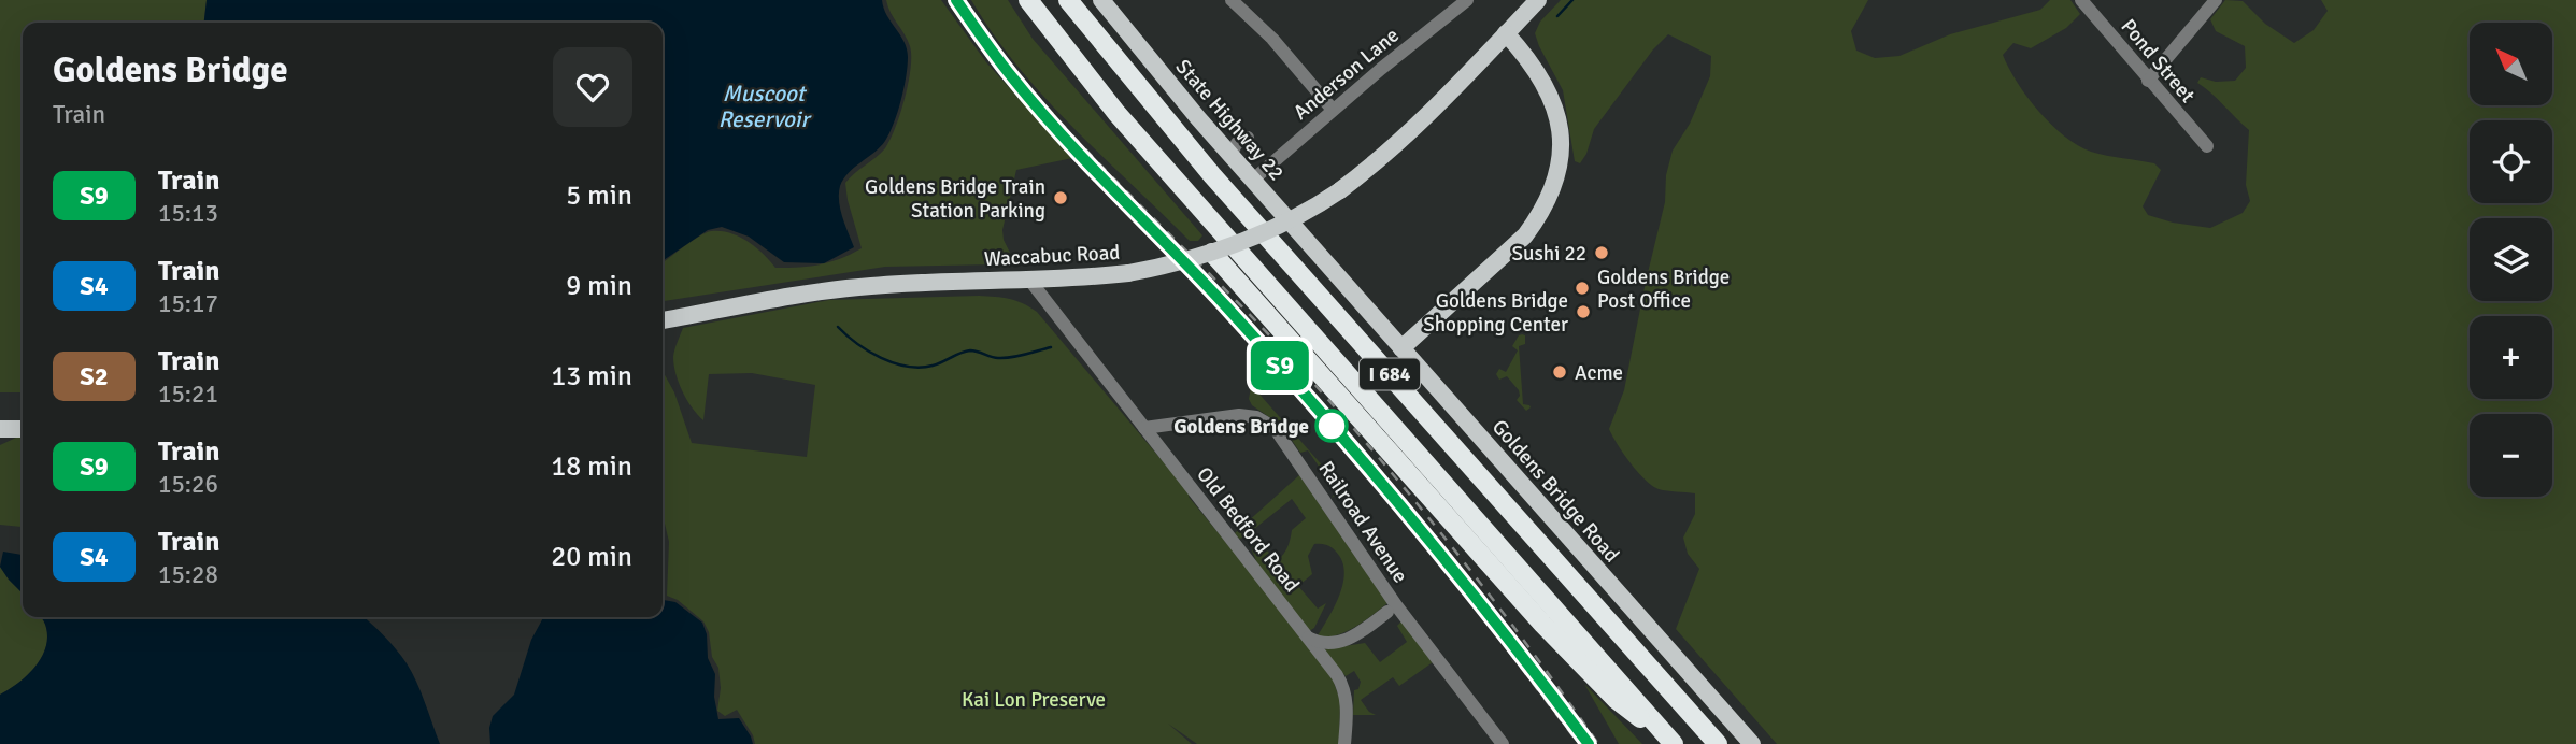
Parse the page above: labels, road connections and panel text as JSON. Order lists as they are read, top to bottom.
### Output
{
  "streets": {
    "highway": ["I 684"],
    "main road": ["State Highway 22", "Waccabuc Road", "Goldens Bridge Road"],
    "street": [
      "Pond Street",
      "Anderson Lane",
      "Railroad Avenue",
      "Old Bedford Road"
    ]
  },
  "crossings": [
    ["Anderson Lane", "State Highway 22"],
    ["State Highway 22", "Goldens Bridge Road"],
    ["Waccabuc Road", "Old Bedford Road"],
    ["Railroad Avenue", "Old Bedford Road"]
  ],
  "water": ["Muscoot Reservoir"],
  "parks": ["Kai Lon Preserve"],
  "places": [
    "Goldens Bridge Train Station Parking",
    "Sushi 22",
    "Goldens Bridge Post Office",
    "Goldens Bridge Shopping Center",
    "Acme",
    "Goldens Bridge"
  ],
  "north": "top left",
  "page": {
    "on_map": "S9",
    "map_buttons": ["+", "−"],
    "heading": ["Goldens Bridge", "Train"],
    "list": [
      {
        "mark": "S9",
        "name": "Train",
        "note": "15:13",
        "value": "5 min"
      },
      {
        "mark": "S4",
        "name": "Train",
        "note": "15:17",
        "value": "9 min"
      },
      {
        "mark": "S2",
        "name": "Train",
        "note": "15:21",
        "value": "13 min"
      },
      {
        "mark": "S9",
        "name": "Train",
        "note": "15:26",
        "value": "18 min"
      },
      {
        "mark": "S4",
        "name": "Train",
        "note": "15:28",
        "value": "20 min"
      }
    ]
  }
}
